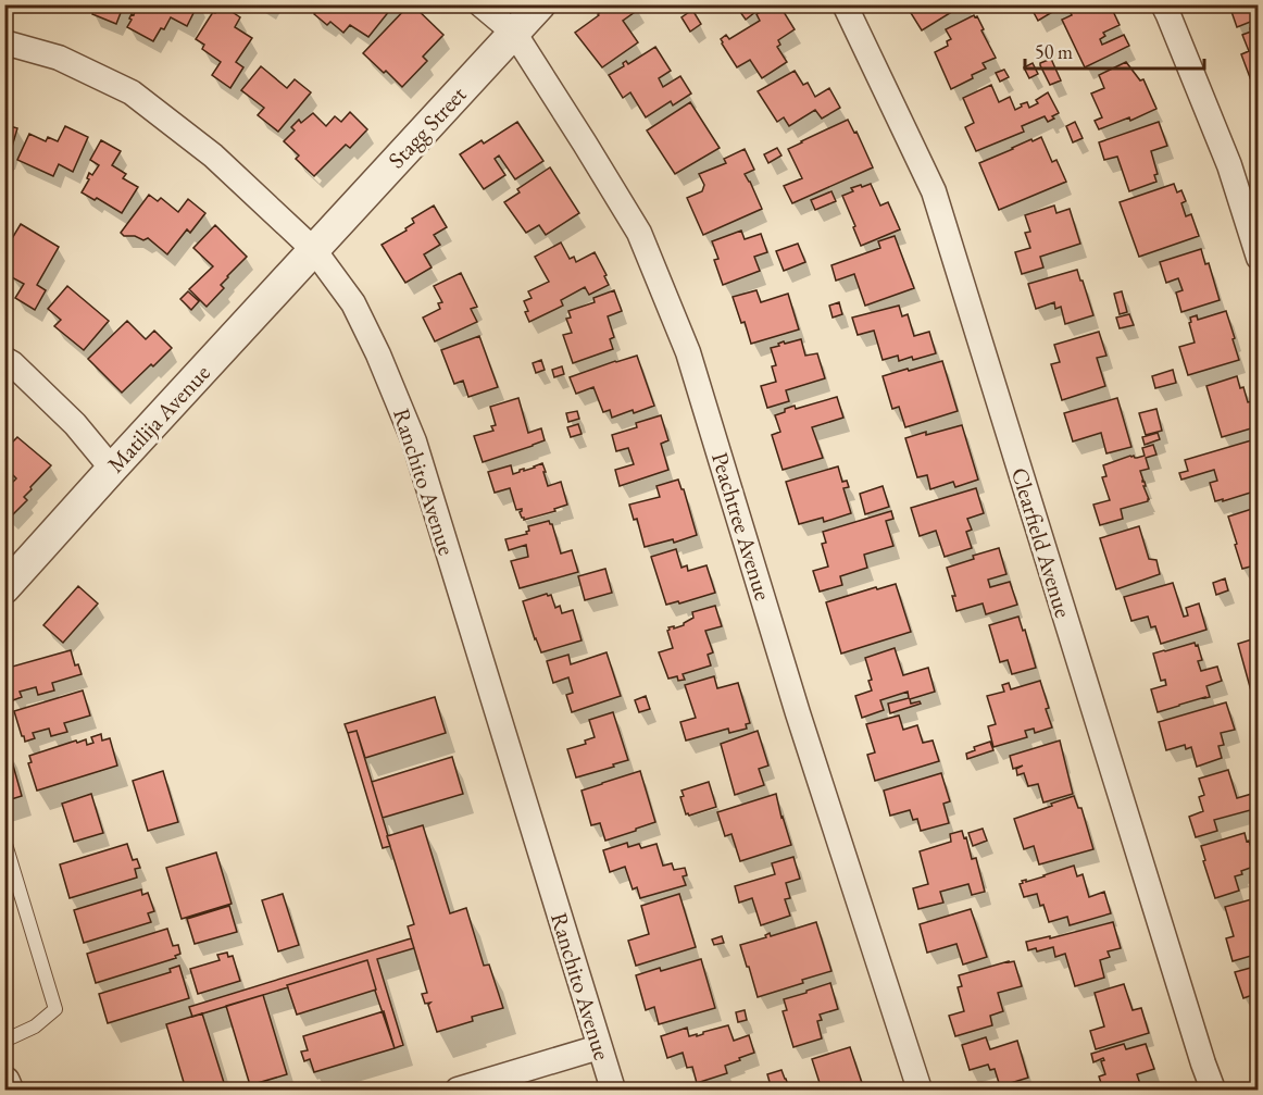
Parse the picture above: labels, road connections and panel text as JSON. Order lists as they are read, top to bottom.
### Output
{
  "streets": {
    "street": [
      "Stagg Street",
      "Matilija Avenue",
      "Ranchito Avenue",
      "Peachtree Avenue",
      "Clearfield Avenue"
    ]
  },
  "crossings": [
    ["Stagg Street", "Matilija Avenue"],
    ["Stagg Street", "Ranchito Avenue"],
    ["Stagg Street", "Peachtree Avenue"],
    ["Matilija Avenue", "Ranchito Avenue"]
  ],
  "scale_bar": "50 m"
}
